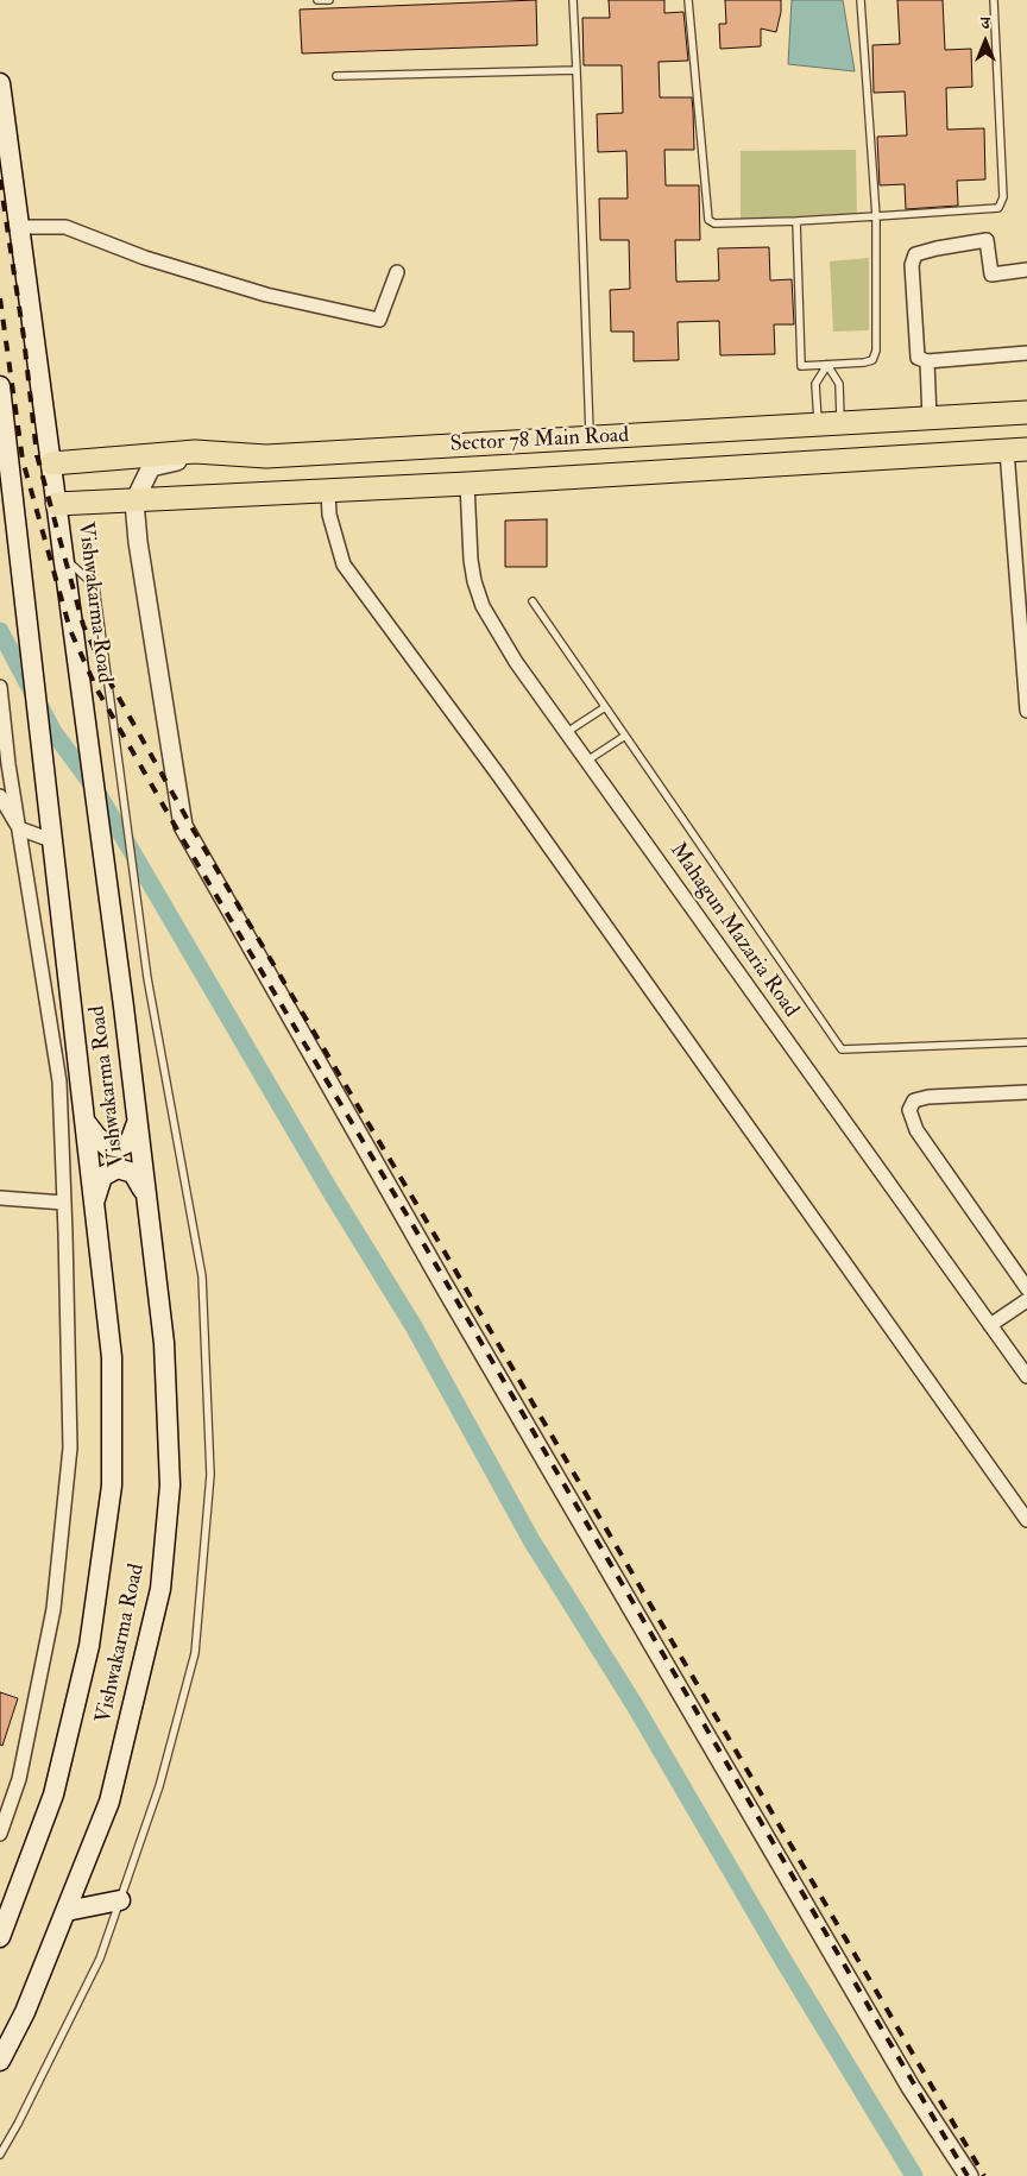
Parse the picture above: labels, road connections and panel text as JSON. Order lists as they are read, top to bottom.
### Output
{
  "streets": {
    "main road": ["Sector 78 Main Road", "Vishwakarma Road"],
    "street": ["Mahagun Mazaria Road"]
  },
  "crossings": [
    ["Sector 78 Main Road", "Vishwakarma Road"],
    ["Sector 78 Main Road", "Mahagun Mazaria Road"]
  ],
  "north": "top"
}
